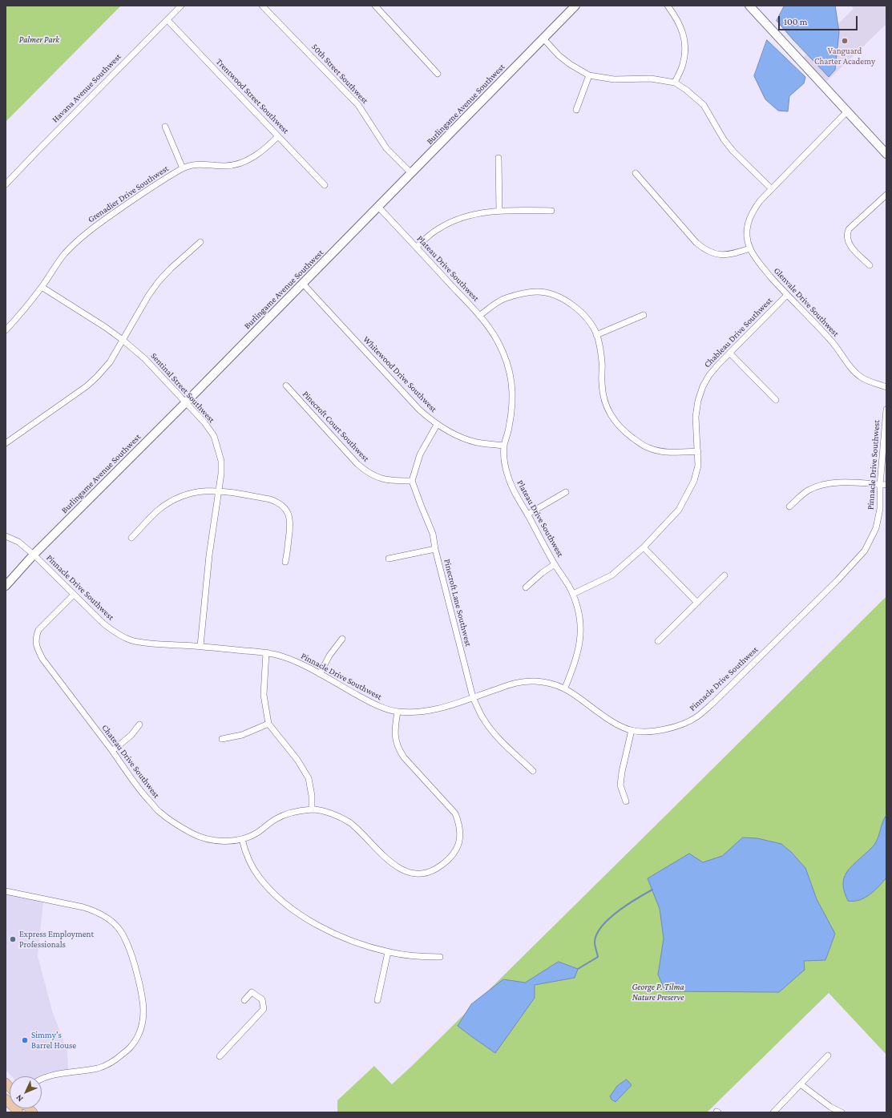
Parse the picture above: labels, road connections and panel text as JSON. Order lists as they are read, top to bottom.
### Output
{
  "streets": {
    "street": [
      "50th Street Southwest",
      "Havana Avenue Southwest",
      "Trentwood Street Southwest",
      "Burlingame Avenue Southwest",
      "Grenadier Drive Southwest",
      "Plateau Drive Southwest",
      "Glenvale Drive Southwest",
      "Chableau Drive Southwest",
      "Whitewood Drive Southwest",
      "Sentinal Street Southwest",
      "Pinecroft Court Southwest",
      "Pinnacle Drive Southwest",
      "Pinecroft Lane Southwest",
      "Chateau Drive Southwest"
    ]
  },
  "crossings": [
    ["50th Street Southwest", "Burlingame Avenue Southwest"],
    ["Havana Avenue Southwest", "Trentwood Street Southwest"],
    ["Trentwood Street Southwest", "Grenadier Drive Southwest"],
    ["Burlingame Avenue Southwest", "Plateau Drive Southwest"],
    ["Burlingame Avenue Southwest", "Whitewood Drive Southwest"],
    ["Burlingame Avenue Southwest", "Sentinal Street Southwest"],
    ["Burlingame Avenue Southwest", "Pinnacle Drive Southwest"],
    ["Grenadier Drive Southwest", "Sentinal Street Southwest"],
    ["Plateau Drive Southwest", "Chableau Drive Southwest"],
    ["Plateau Drive Southwest", "Whitewood Drive Southwest"],
    ["Plateau Drive Southwest", "Pinnacle Drive Southwest"],
    ["Glenvale Drive Southwest", "Chableau Drive Southwest"],
    ["Sentinal Street Southwest", "Pinnacle Drive Southwest"],
    ["Pinecroft Court Southwest", "Pinecroft Lane Southwest"],
    ["Pinnacle Drive Southwest", "Pinecroft Lane Southwest"],
    ["Pinnacle Drive Southwest", "Chateau Drive Southwest"]
  ],
  "parks": ["Palmer Park", "George P. Tilma Nature Preserve"],
  "places": ["Vanguard Charter Academy", "Express Employment Professionals", "Simmy’s Barrel House"],
  "scale_bar": "100 m",
  "north": "bottom left"
}
